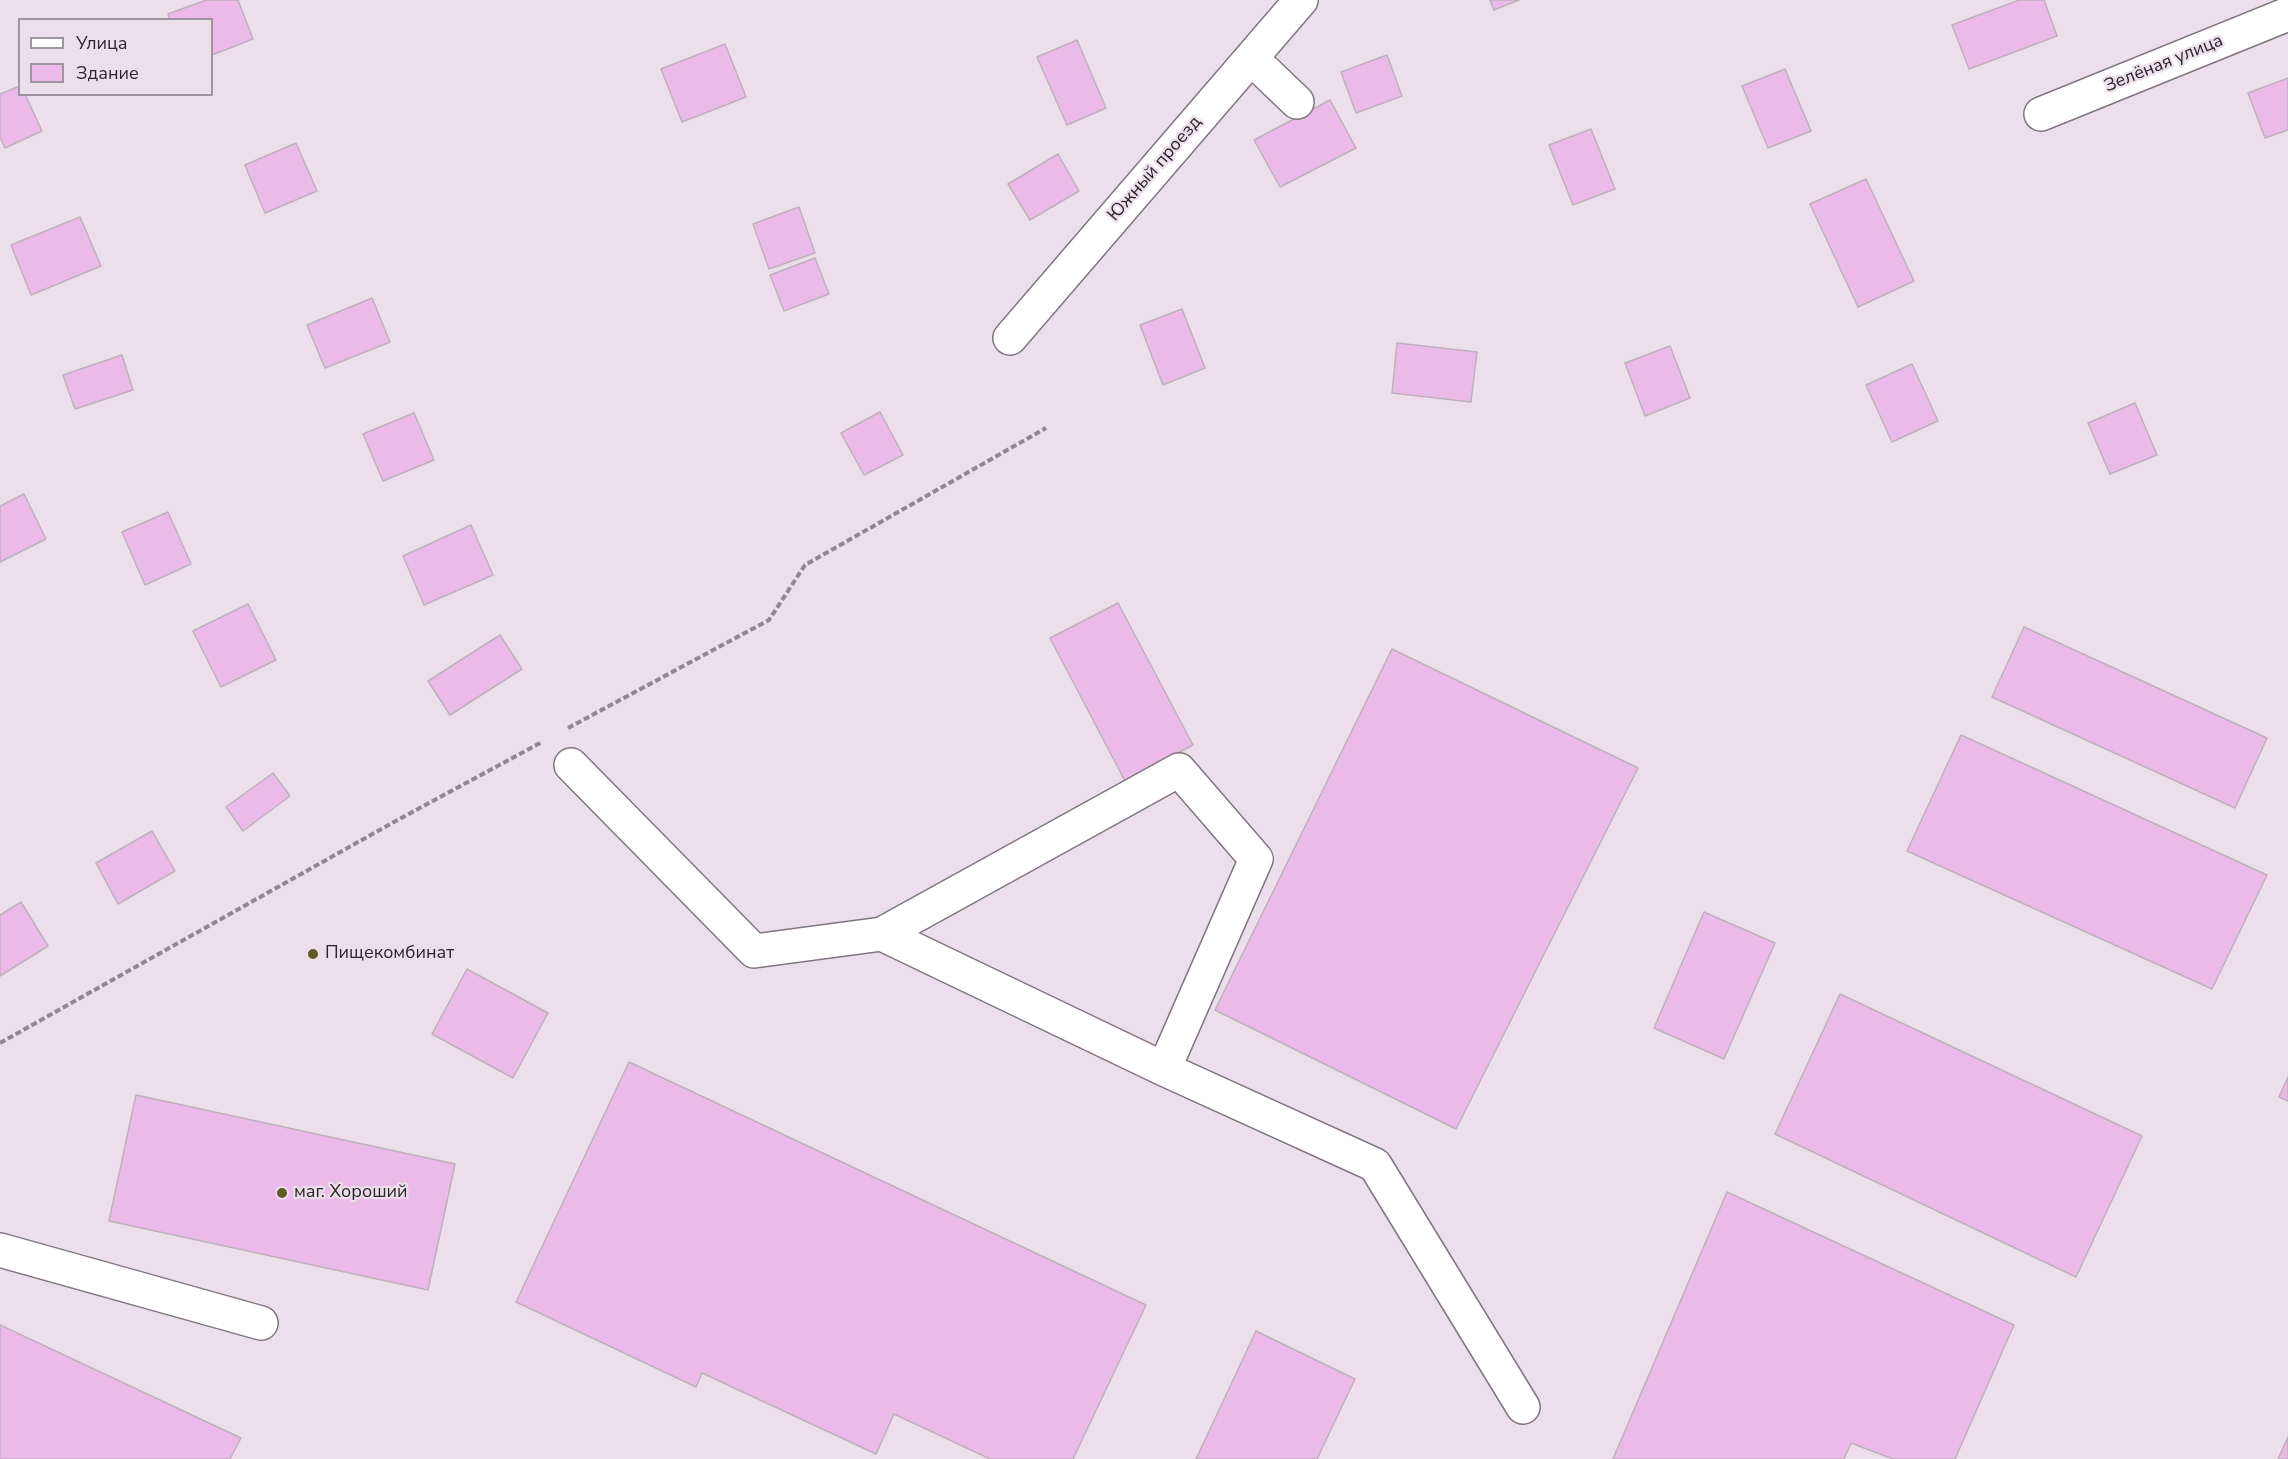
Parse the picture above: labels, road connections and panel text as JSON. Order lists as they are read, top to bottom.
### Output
{
  "streets": {
    "street": ["Зелёная улица", "Южный проезд"]
  },
  "places": ["Пищекомбинат", "маг. Хороший"],
  "legend": ["Улица", "Здание"]
}
